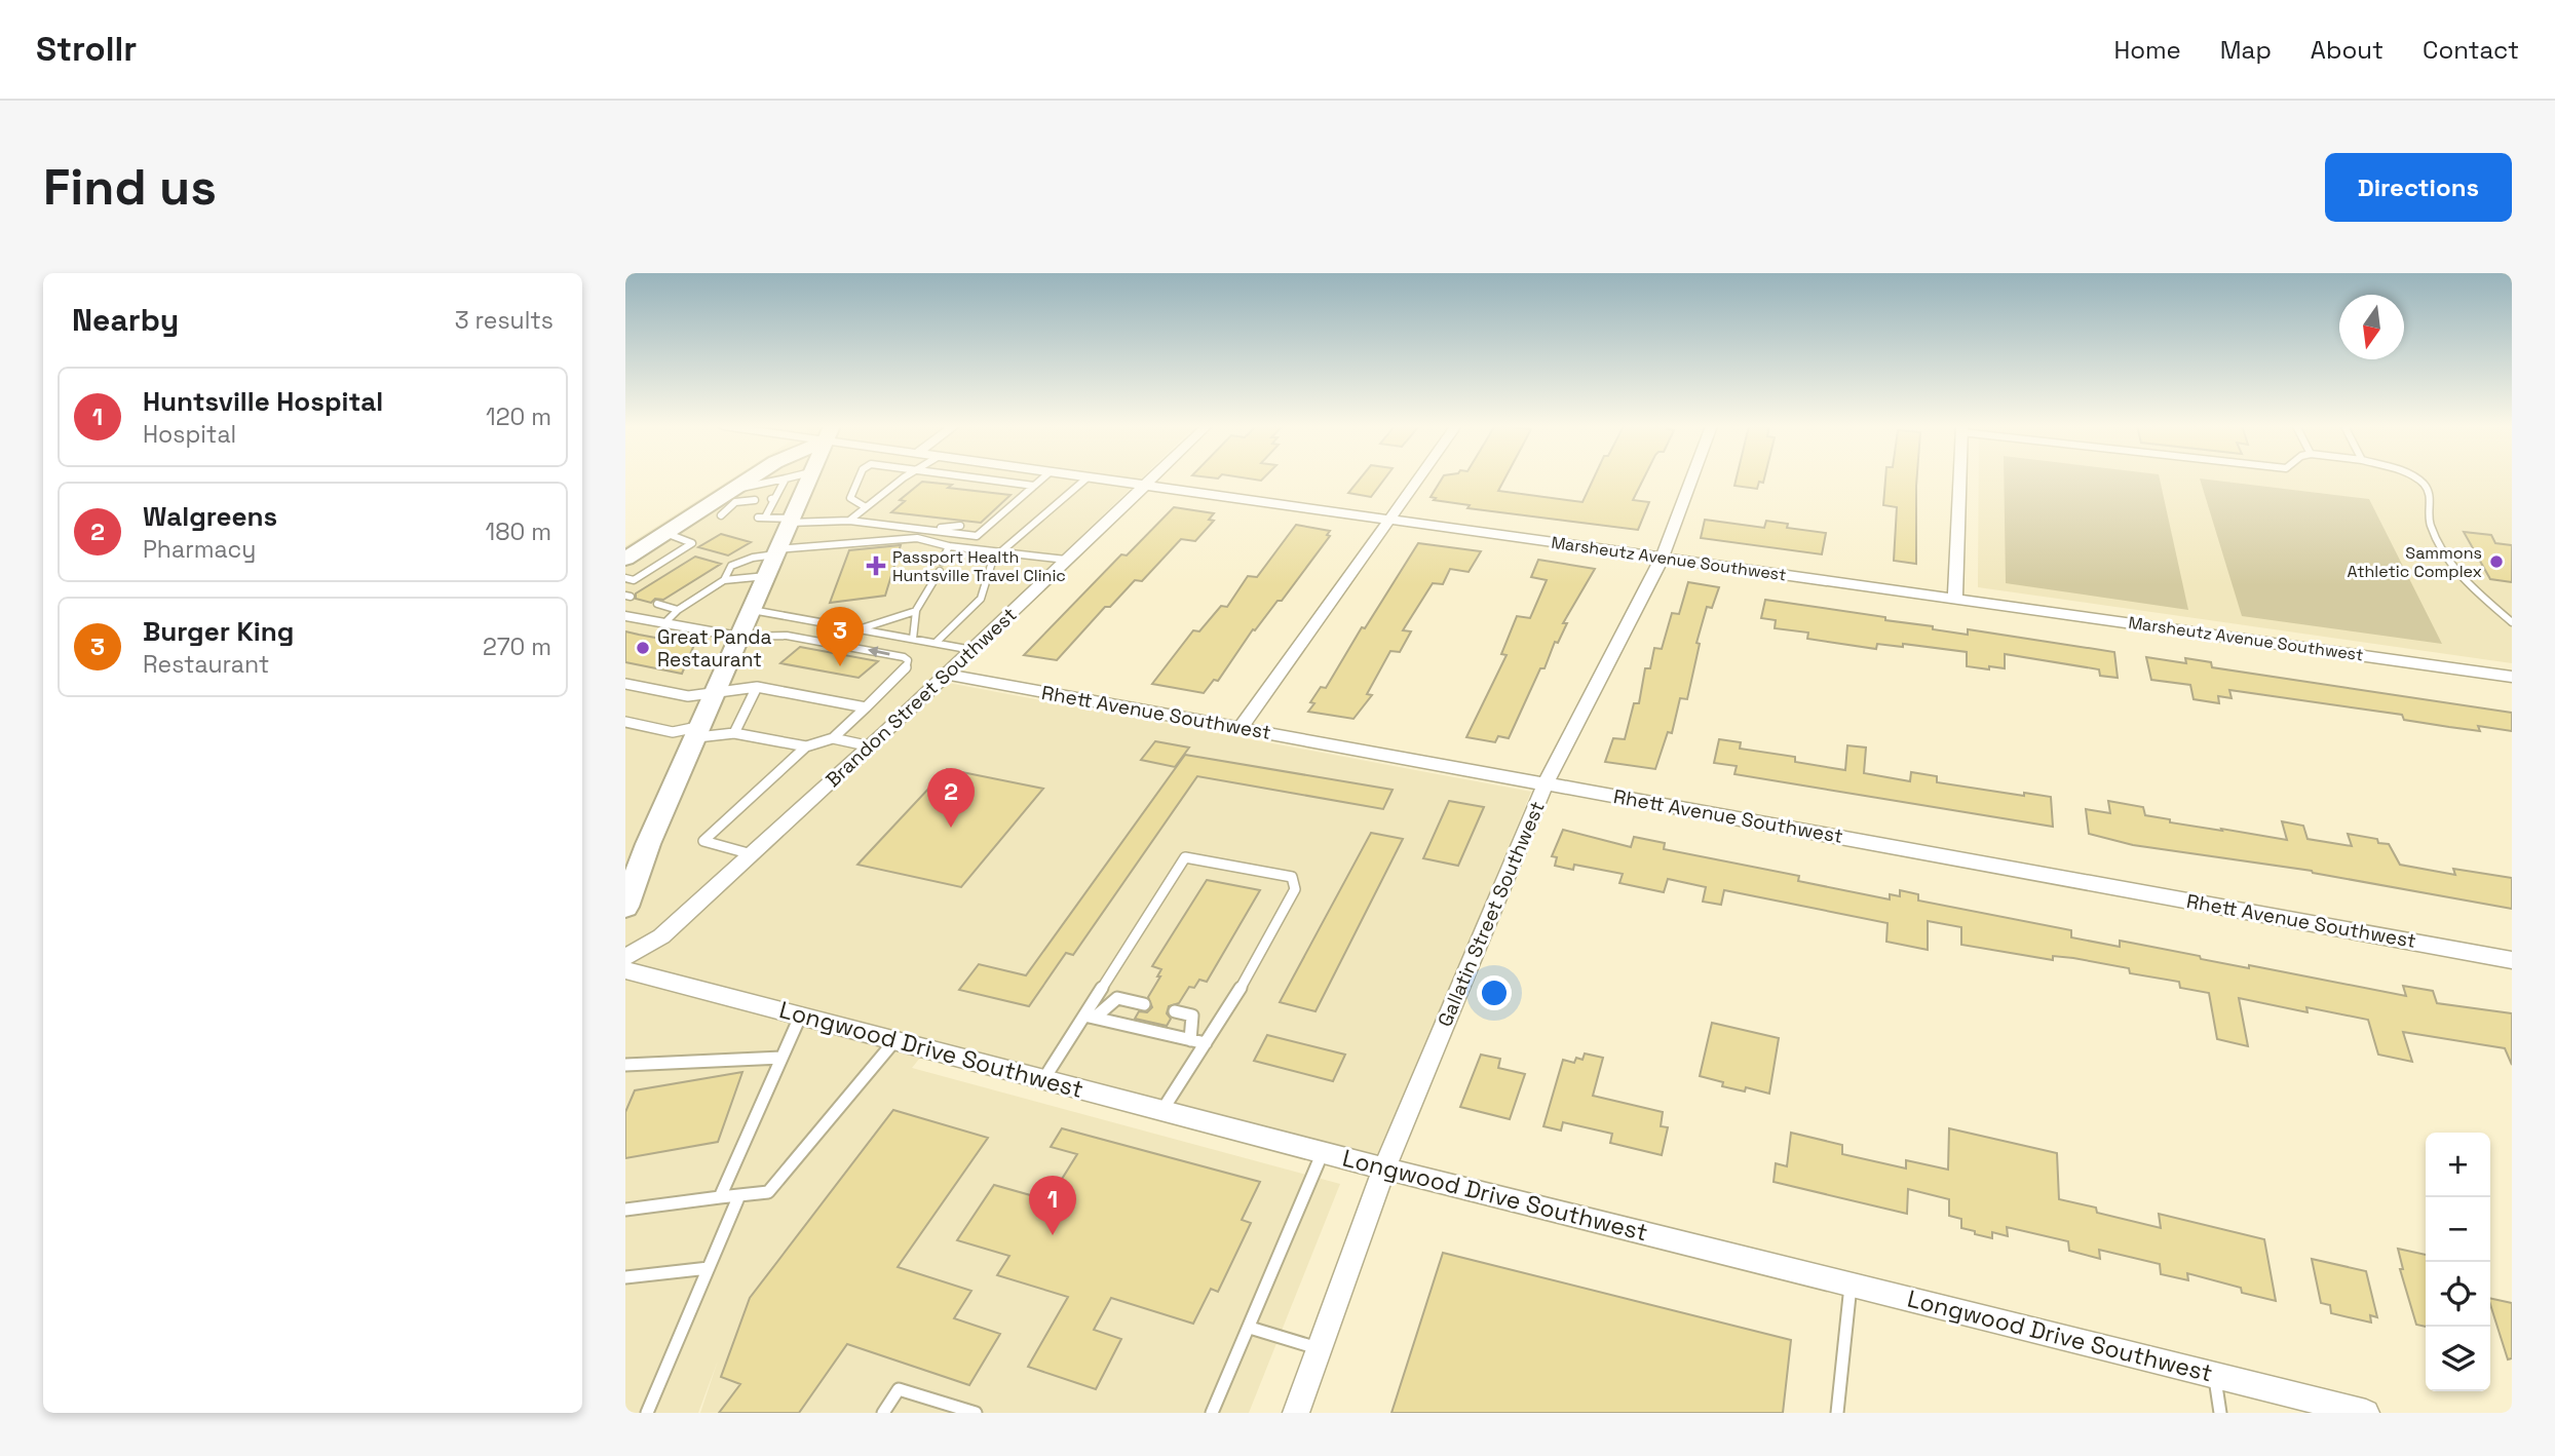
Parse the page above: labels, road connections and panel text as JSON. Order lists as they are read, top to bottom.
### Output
{
  "streets": {
    "street": [
      "Marsheutz Avenue Southwest",
      "Brandon Street Southwest",
      "Rhett Avenue Southwest",
      "Gallatin Street Southwest",
      "Longwood Drive Southwest"
    ]
  },
  "crossings": [
    ["Marsheutz Avenue Southwest", "Brandon Street Southwest"],
    ["Marsheutz Avenue Southwest", "Gallatin Street Southwest"],
    ["Brandon Street Southwest", "Rhett Avenue Southwest"],
    ["Rhett Avenue Southwest", "Gallatin Street Southwest"],
    ["Gallatin Street Southwest", "Longwood Drive Southwest"]
  ],
  "places": {
    "other": ["Sammons Athletic Complex", "Great Panda Restaurant"],
    "health": ["Passport Health Huntsville Travel Clinic"]
  },
  "north": "bottom",
  "page": {
    "header": "Strollr",
    "nav": [
      "Home",
      "Map",
      "About",
      "Contact"
    ],
    "buttons": "Directions",
    "title": "Find us",
    "heading": ["Nearby", "3 results"],
    "list": [
      {
        "mark": "1",
        "name": "Huntsville Hospital",
        "note": "Hospital",
        "value": "120 m"
      },
      {
        "mark": "2",
        "name": "Walgreens",
        "note": "Pharmacy",
        "value": "180 m"
      },
      {
        "mark": "3",
        "name": "Burger King",
        "note": "Restaurant",
        "value": "270 m"
      }
    ],
    "pins": ["3", "2", "1"],
    "map_buttons": ["+", "−"]
  }
}
